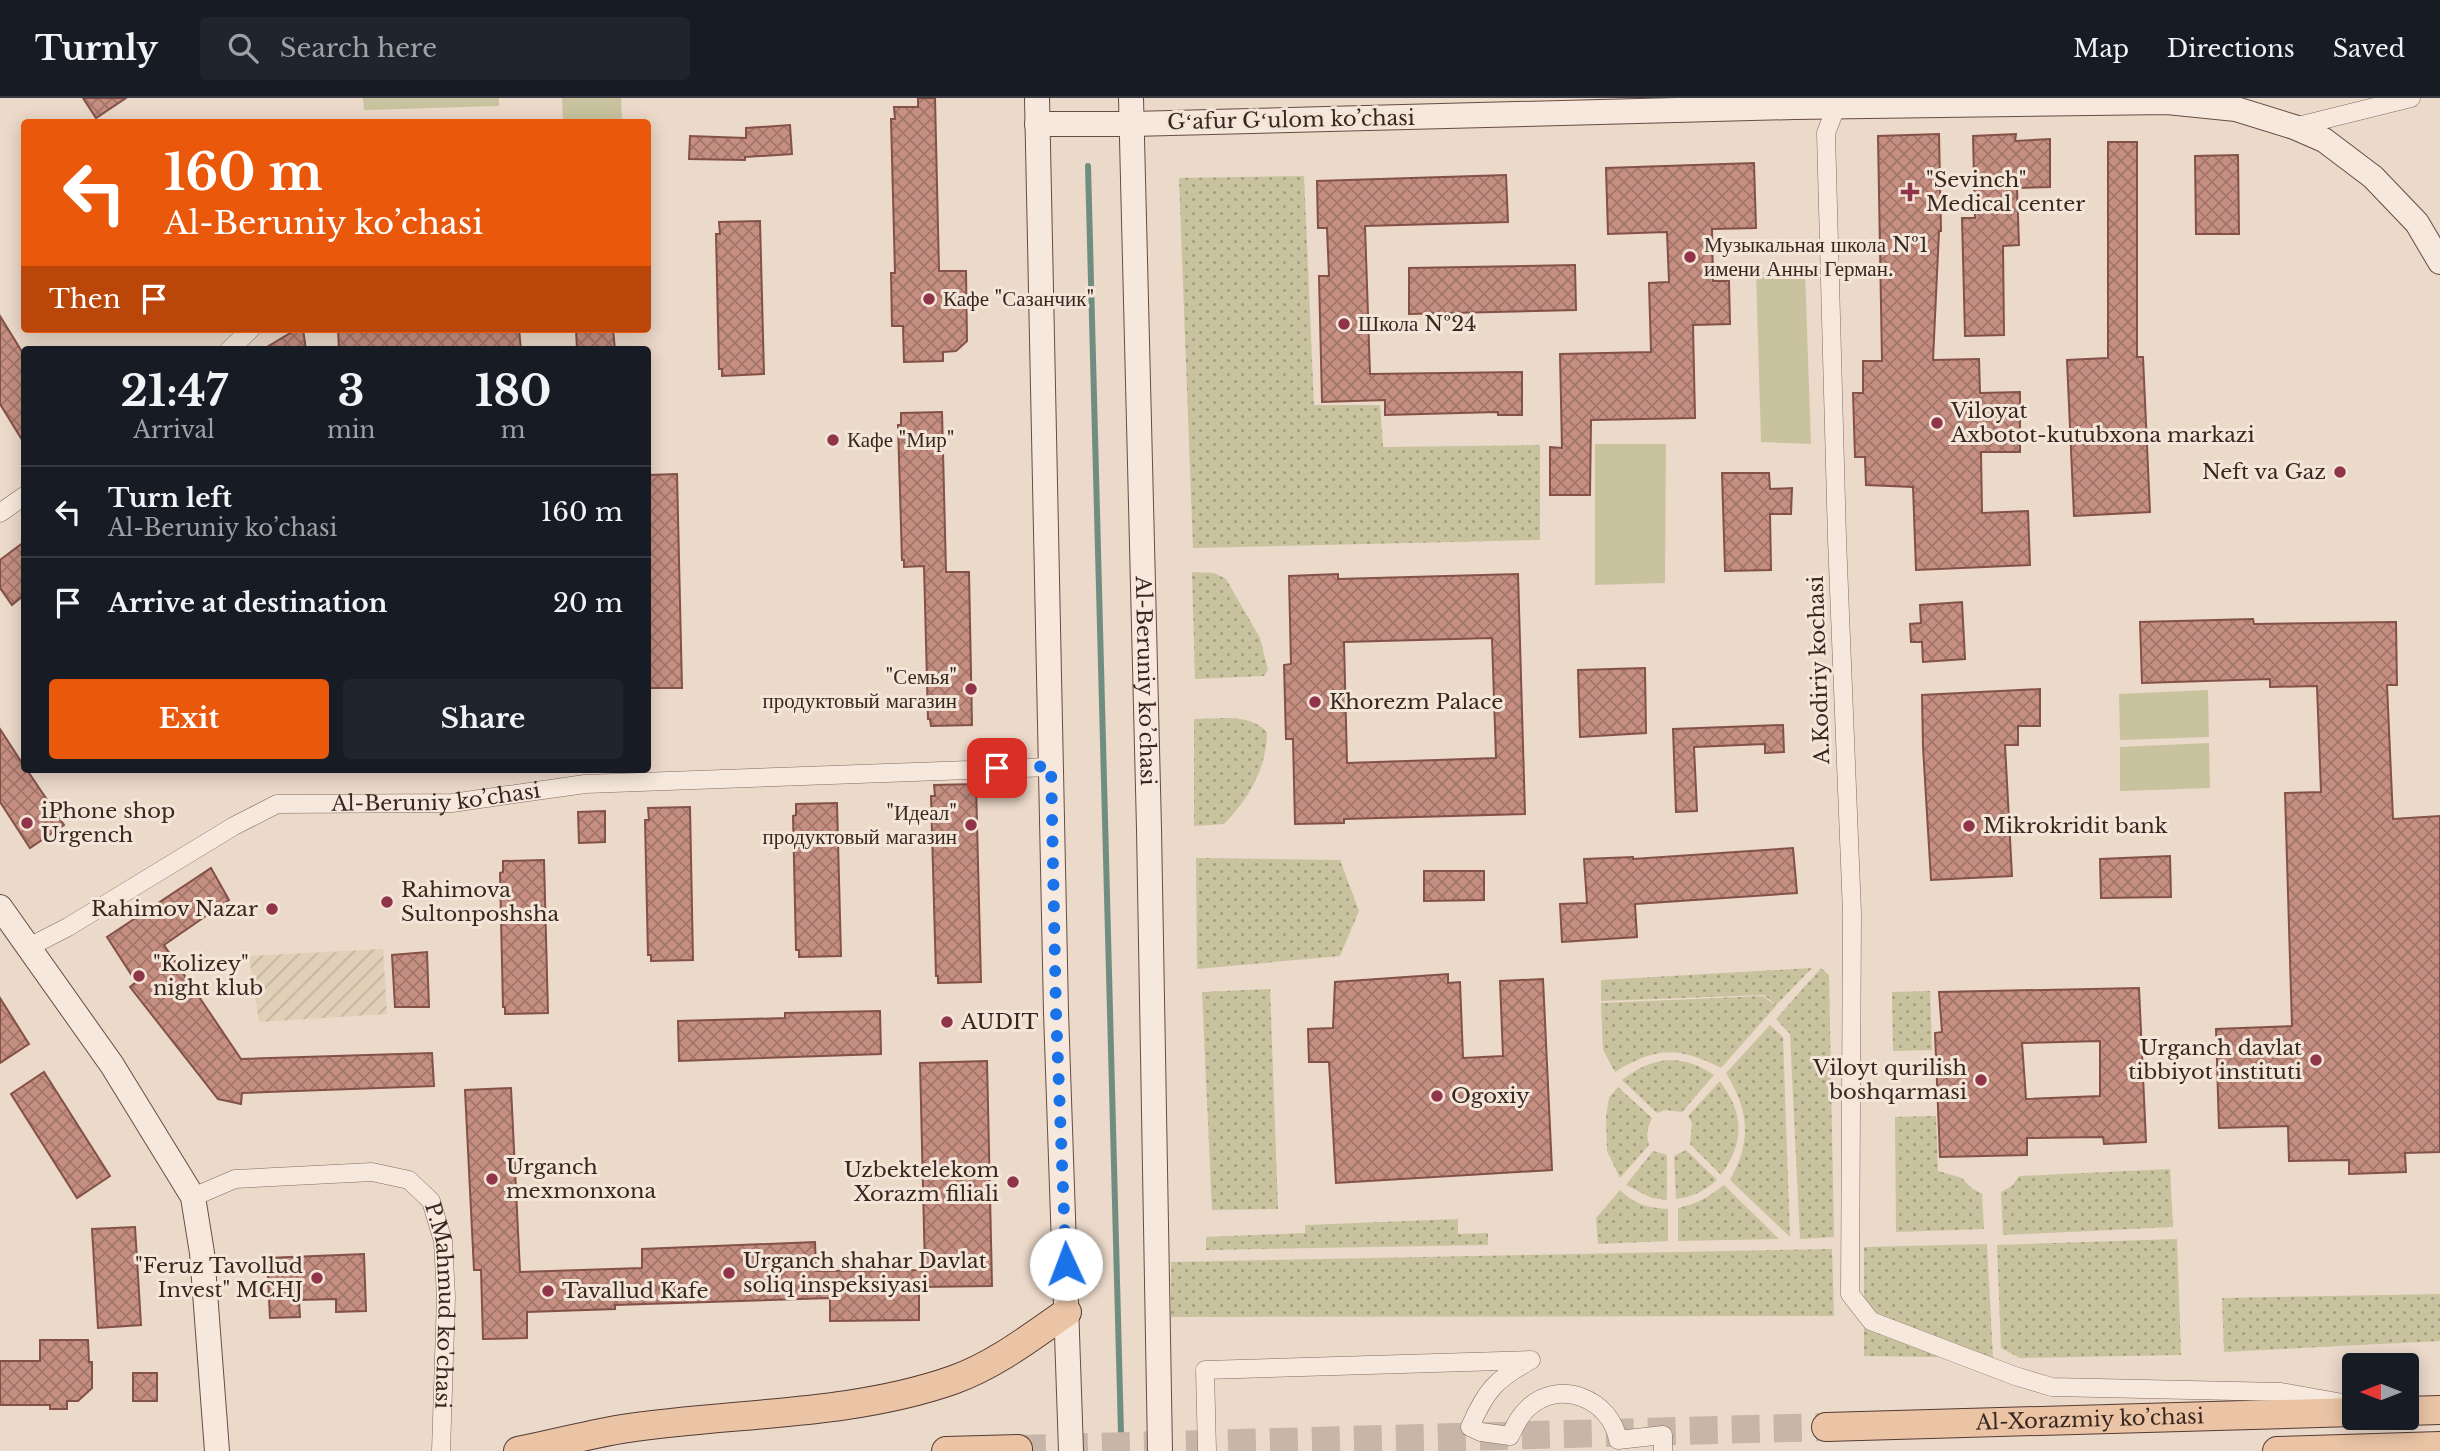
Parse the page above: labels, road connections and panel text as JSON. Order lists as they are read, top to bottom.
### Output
{
  "streets": {
    "main road": ["Gʻafur Gʻulom ko’chasi", "Al-Beruniy ko’chasi", "Al-Xorazmiy ko’chasi"],
    "street": ["A.Kodiriy kochasi", "P.Mahmud ko'chasi"]
  },
  "crossings": [
    ["Gʻafur Gʻulom ko’chasi", "A.Kodiriy kochasi"],
    ["Gʻafur Gʻulom ko’chasi", "Al-Beruniy ko’chasi"]
  ],
  "places": {
    "health": ["\"Sevinch\" Medical center"],
    "other": [
      "Музыкальная школа №1 имени Анны Герман.",
      "Кафе \"Сазанчик\"",
      "Школа №24",
      "Viloyat Axbotot-kutubxona markazi",
      "Кафе \"Мир\"",
      "Neft va Gaz",
      "\"Семья\" продуктовый магазин",
      "Khorezm Palace",
      "iPhone shop Urgench",
      "\"Идеал\" продуктовый магазин",
      "Mikrokridit bank",
      "Rahimova Sultonposhsha",
      "Rahimov Nazar",
      "\"Kolizey\" night klub",
      "AUDIT",
      "Urganch davlat tibbiyot instituti",
      "Viloyt qurilish boshqarmasi",
      "Ogoxiy",
      "Urganch mexmonxona",
      "Uzbektelekom Xorazm filiali",
      "Urganch shahar Davlat soliq inspeksiyasi",
      "\"Feruz Tavollud Invest\" MCHJ",
      "Tavallud Kafe"
    ]
  },
  "north": "left",
  "page": {
    "header": "Turnly",
    "search": "Search here",
    "nav": ["Map", "Directions", "Saved"],
    "turn": ["160 m", "Al-Beruniy ko’chasi"],
    "then": "Then",
    "eta": [
      "21:47",
      "Arrival",
      "3",
      "min",
      "180",
      "m"
    ],
    "list": [
      {
        "name": "Turn left",
        "note": "Al-Beruniy ko’chasi",
        "value": "160 m"
      },
      {
        "name": "Arrive at destination",
        "value": "20 m"
      }
    ],
    "buttons": ["Exit", "Share"]
  }
}
